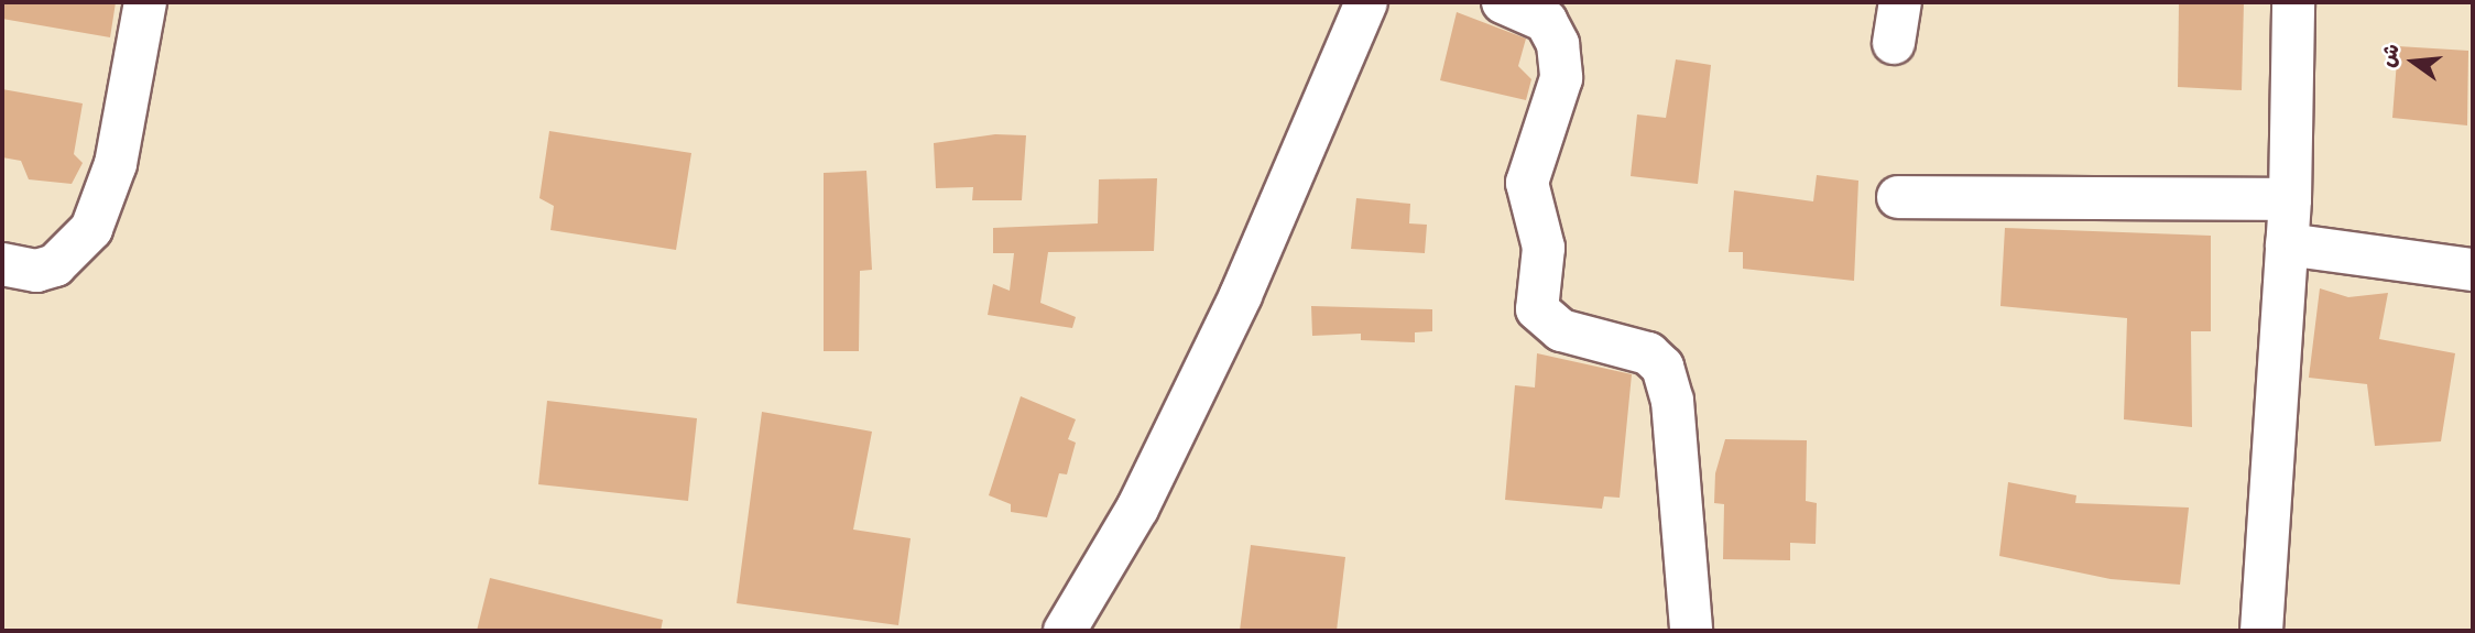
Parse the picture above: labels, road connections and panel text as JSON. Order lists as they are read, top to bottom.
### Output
{
  "north": "left"
}
